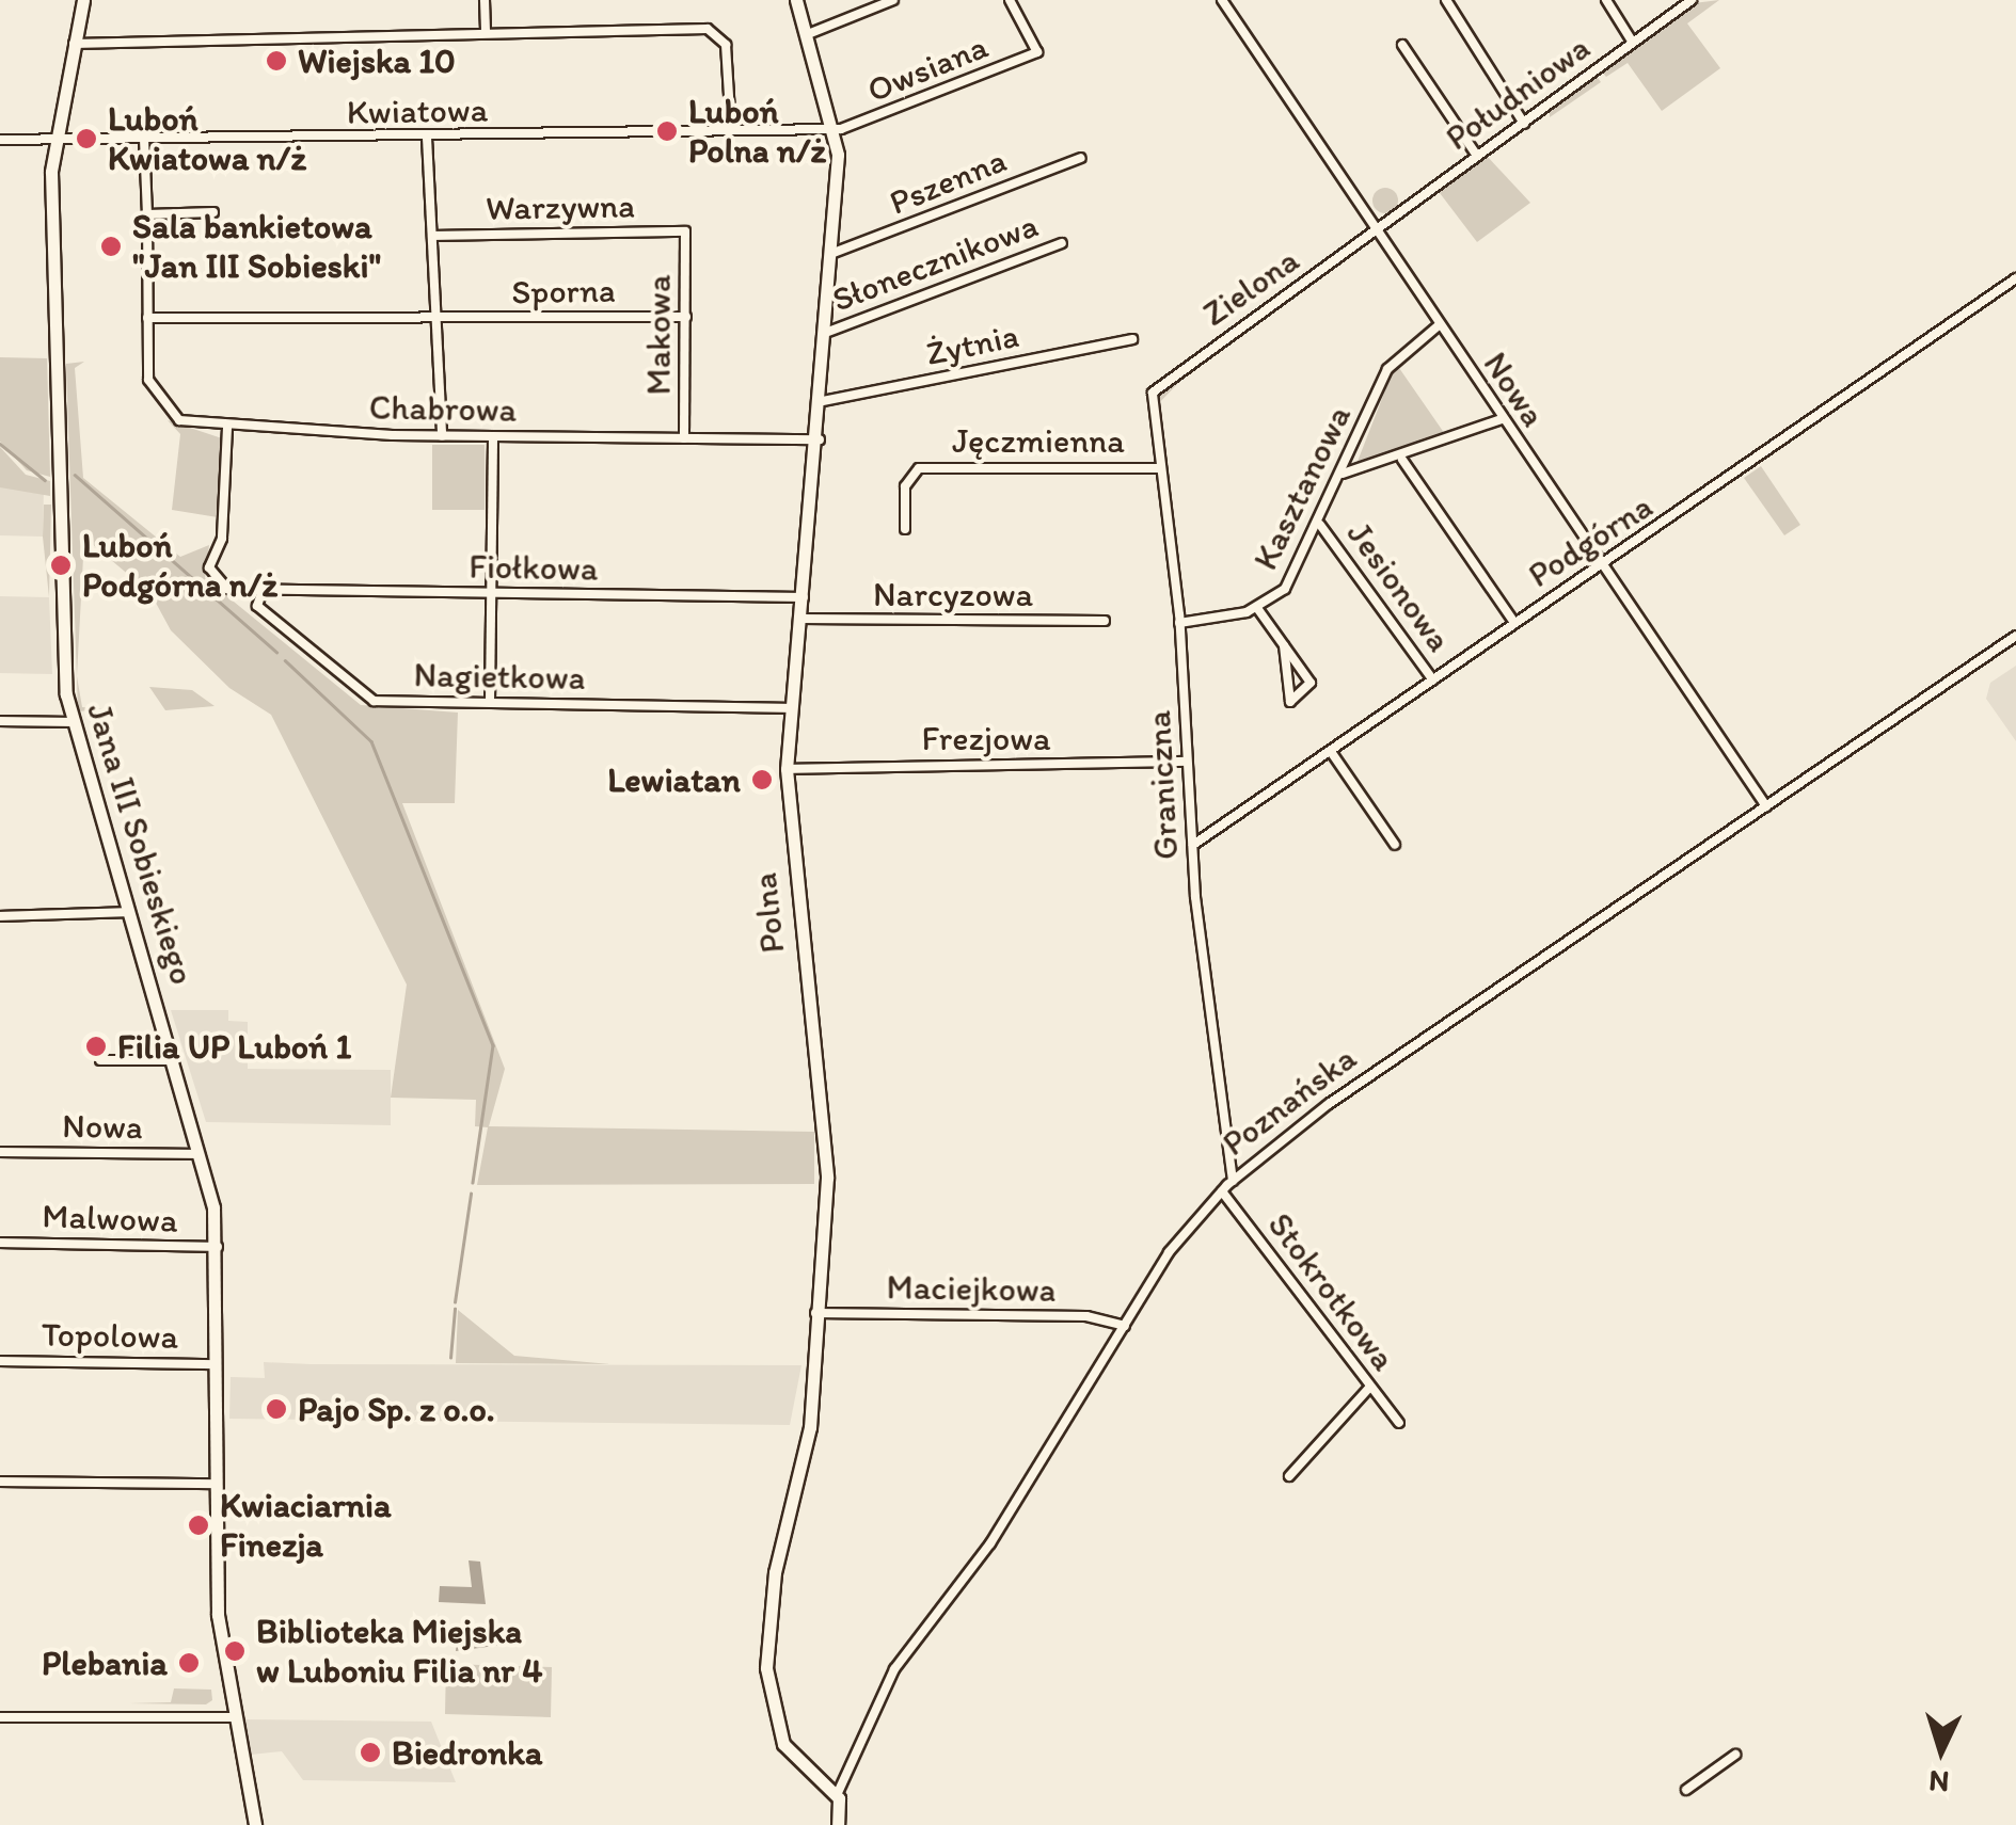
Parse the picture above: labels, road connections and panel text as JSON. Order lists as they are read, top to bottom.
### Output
{
  "streets": {
    "street": [
      "Owsiana",
      "Południowa",
      "Kwiatowa",
      "Pszenna",
      "Warzywna",
      "Słonecznikowa",
      "Zielona",
      "Sporna",
      "Makowa",
      "Żytnia",
      "Nowa",
      "Chabrowa",
      "Jęczmienna",
      "Kasztanowa",
      "Podgórna",
      "Fiołkowa",
      "Jesionowa",
      "Narcyzowa",
      "Nagietkowa",
      "Frezjowa",
      "Graniczna",
      "Jana III Sobieskiego",
      "Polna",
      "Poznańska",
      "Malwowa",
      "Maciejkowa",
      "Stokrotkowa",
      "Topolowa"
    ]
  },
  "crossings": [
    ["Owsiana", "Kwiatowa"],
    ["Owsiana", "Polna"],
    ["Południowa", "Zielona"],
    ["Południowa", "Nowa"],
    ["Kwiatowa", "Chabrowa"],
    ["Kwiatowa", "Jana III Sobieskiego"],
    ["Kwiatowa", "Polna"],
    ["Pszenna", "Polna"],
    ["Warzywna", "Makowa"],
    ["Słonecznikowa", "Polna"],
    ["Zielona", "Nowa"],
    ["Zielona", "Graniczna"],
    ["Sporna", "Makowa"],
    ["Sporna", "Chabrowa"],
    ["Makowa", "Chabrowa"],
    ["Żytnia", "Polna"],
    ["Nowa", "Kasztanowa"],
    ["Nowa", "Podgórna"],
    ["Nowa", "Jana III Sobieskiego"],
    ["Nowa", "Poznańska"],
    ["Chabrowa", "Fiołkowa"],
    ["Chabrowa", "Polna"],
    ["Jęczmienna", "Graniczna"],
    ["Kasztanowa", "Jesionowa"],
    ["Kasztanowa", "Graniczna"],
    ["Podgórna", "Jesionowa"],
    ["Podgórna", "Graniczna"],
    ["Fiołkowa", "Nagietkowa"],
    ["Fiołkowa", "Polna"],
    ["Narcyzowa", "Polna"],
    ["Nagietkowa", "Polna"],
    ["Frezjowa", "Graniczna"],
    ["Frezjowa", "Polna"],
    ["Graniczna", "Poznańska"],
    ["Jana III Sobieskiego", "Malwowa"],
    ["Jana III Sobieskiego", "Topolowa"],
    ["Polna", "Poznańska"],
    ["Polna", "Maciejkowa"],
    ["Poznańska", "Maciejkowa"],
    ["Poznańska", "Stokrotkowa"]
  ],
  "places": [
    "Wiejska 10",
    "Luboń Polna n/ż",
    "Luboń Kwiatowa n/ż",
    "Sala bankietowa \"Jan III Sobieski\"",
    "Luboń Podgórna n/ż",
    "Lewiatan",
    "Filia UP Luboń 1",
    "Pajo Sp. z o.o.",
    "Kwiaciarnia Finezja",
    "Biblioteka Miejska w Luboniu Filia nr 4",
    "Plebania",
    "Biedronka"
  ],
  "north": "bottom"
}
